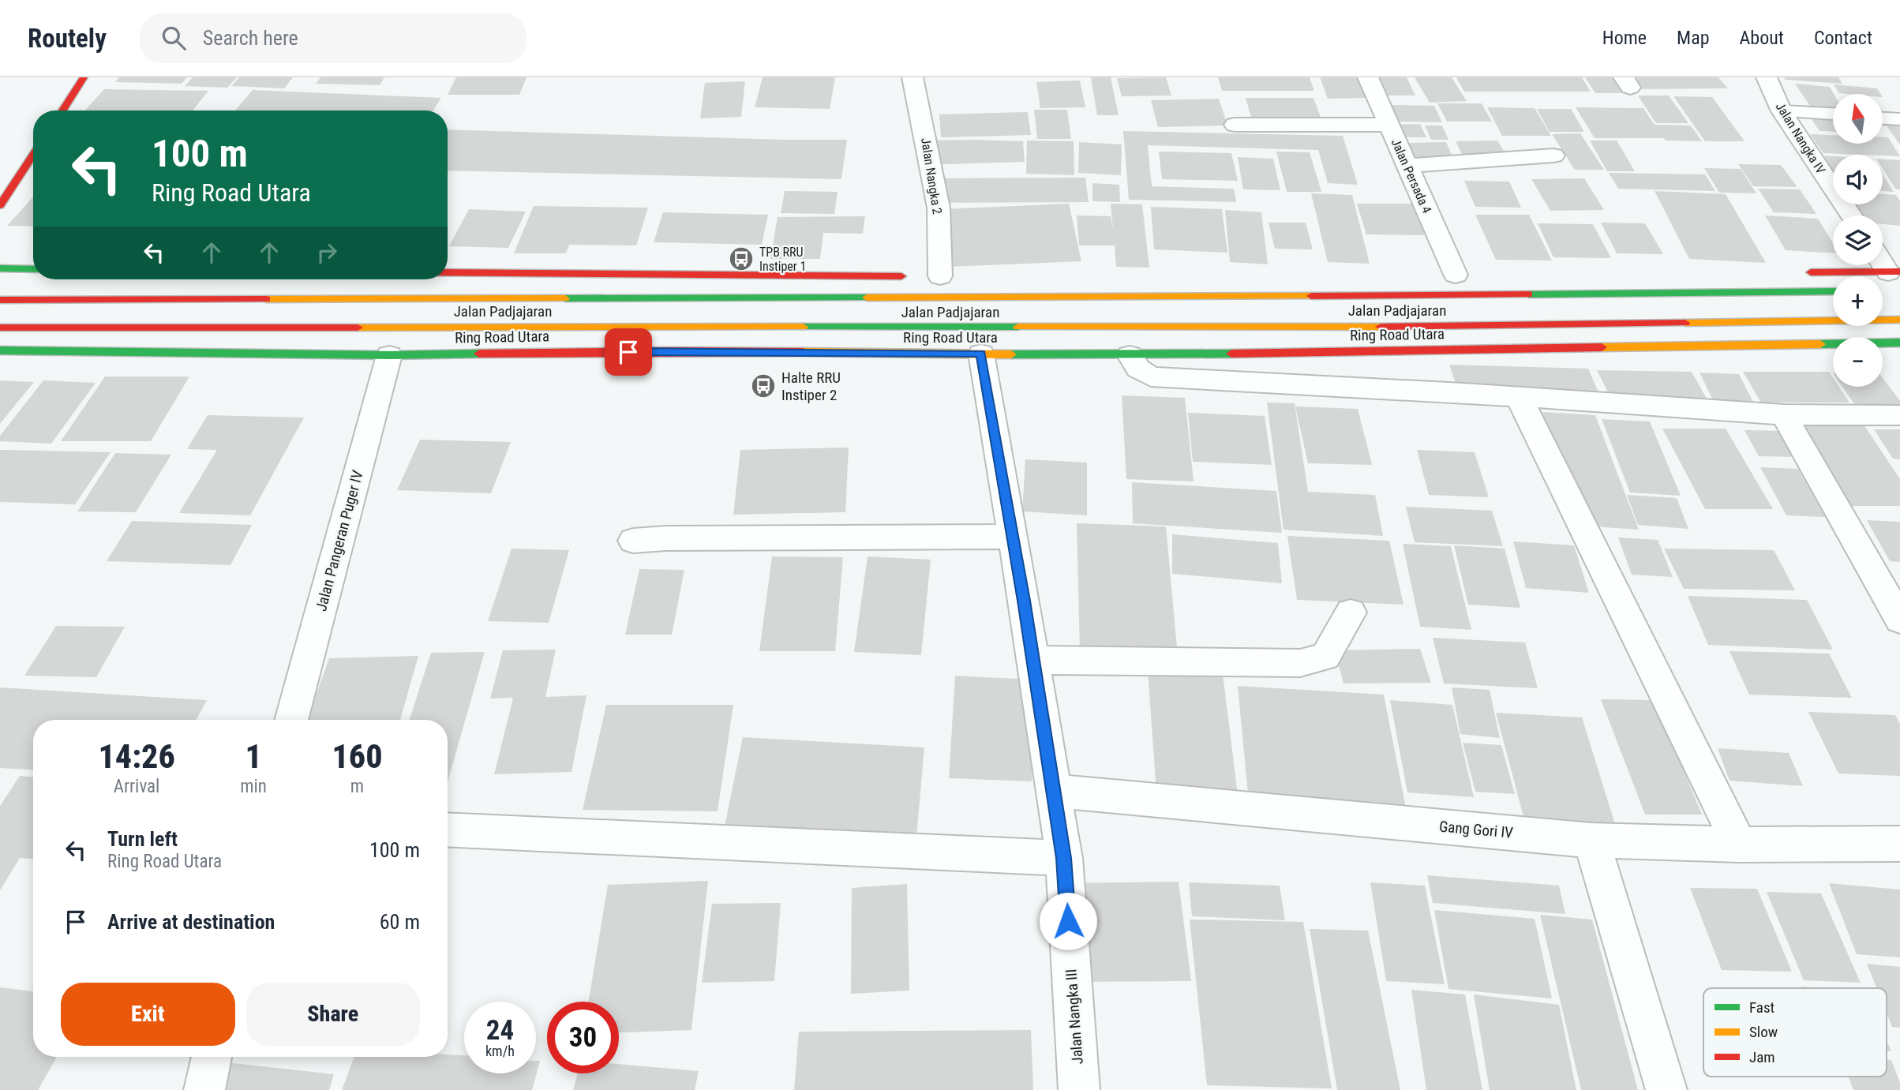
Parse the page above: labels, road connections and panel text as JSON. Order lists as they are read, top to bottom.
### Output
{
  "streets": {
    "main road": ["Jalan Padjajaran", "Ring Road Utara"],
    "street": [
      "Jalan Nangka IV",
      "Jalan Nangka 2",
      "Jalan Persada 4",
      "Jalan Pangeran Puger IV",
      "Gang Gori IV",
      "Jalan Nangka III"
    ]
  },
  "crossings": [
    ["Ring Road Utara", "Jalan Pangeran Puger IV"],
    ["Ring Road Utara", "Jalan Nangka III"],
    ["Gang Gori IV", "Jalan Nangka III"]
  ],
  "places": {
    "bus stop": ["TPB RRU Instiper 1", "Halte RRU Instiper 2"]
  },
  "legend": ["Fast", "Slow", "Jam"],
  "north": "top",
  "page": {
    "header": "Routely",
    "search": "Search here",
    "nav": [
      "Home",
      "Map",
      "About",
      "Contact"
    ],
    "map_buttons": ["+", "−"],
    "turn": ["100 m", "Ring Road Utara"],
    "eta": [
      "14:26",
      "Arrival",
      "1",
      "min",
      "160",
      "m"
    ],
    "list": [
      {
        "name": "Turn left",
        "note": "Ring Road Utara",
        "value": "100 m"
      },
      {
        "name": "Arrive at destination",
        "value": "60 m"
      }
    ],
    "buttons": ["Exit", "Share"],
    "speed": "24 km/h",
    "limit": "30"
  }
}
